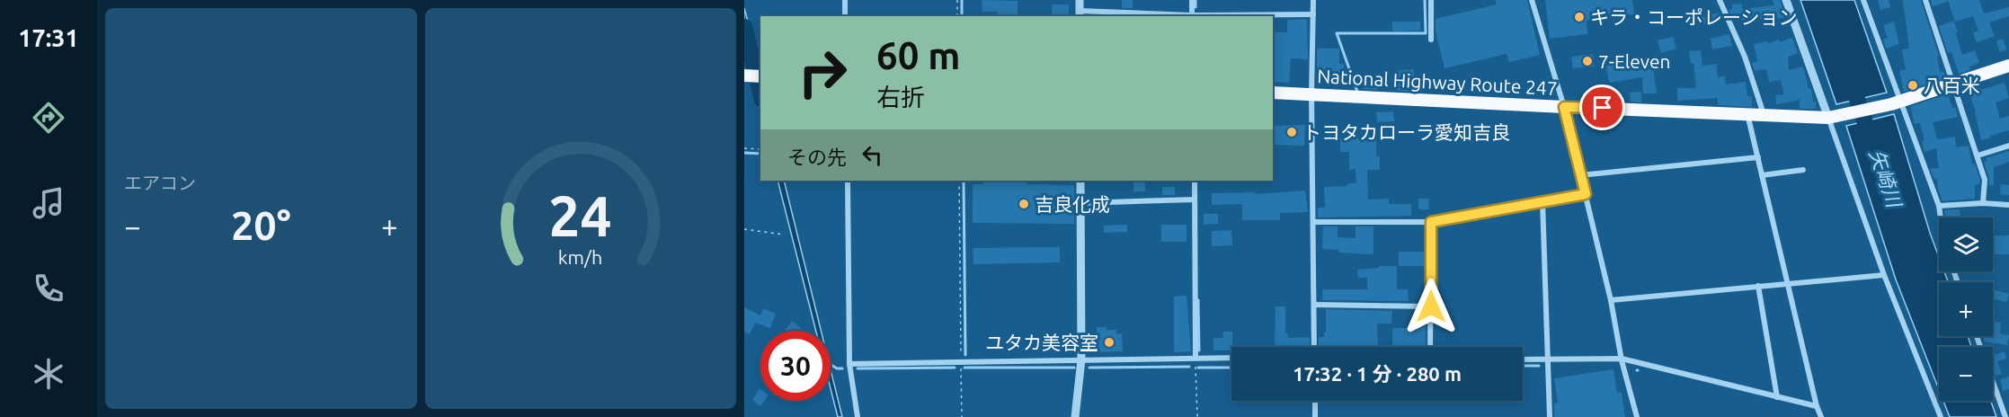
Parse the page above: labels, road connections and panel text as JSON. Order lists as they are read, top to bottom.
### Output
{
  "streets": {
    "highway": ["National Highway Route 247"]
  },
  "water": ["矢崎川"],
  "places": [
    "キラ・コーポレーション",
    "7-Eleven",
    "八百米",
    "トヨタカローラ愛知吉良",
    "吉良化成",
    "ユタカ美容室"
  ],
  "page": {
    "tabs": "17:31",
    "tile": "エアコン",
    "turn": ["60 m", "右折"],
    "then": "その先",
    "heat": ["−", "20°", "+"],
    "map_buttons": ["+", "−"],
    "limit": "30",
    "trip": "17:32 · 1 分 · 280 m",
    "gauge": ["24", "km/h"]
  }
}
